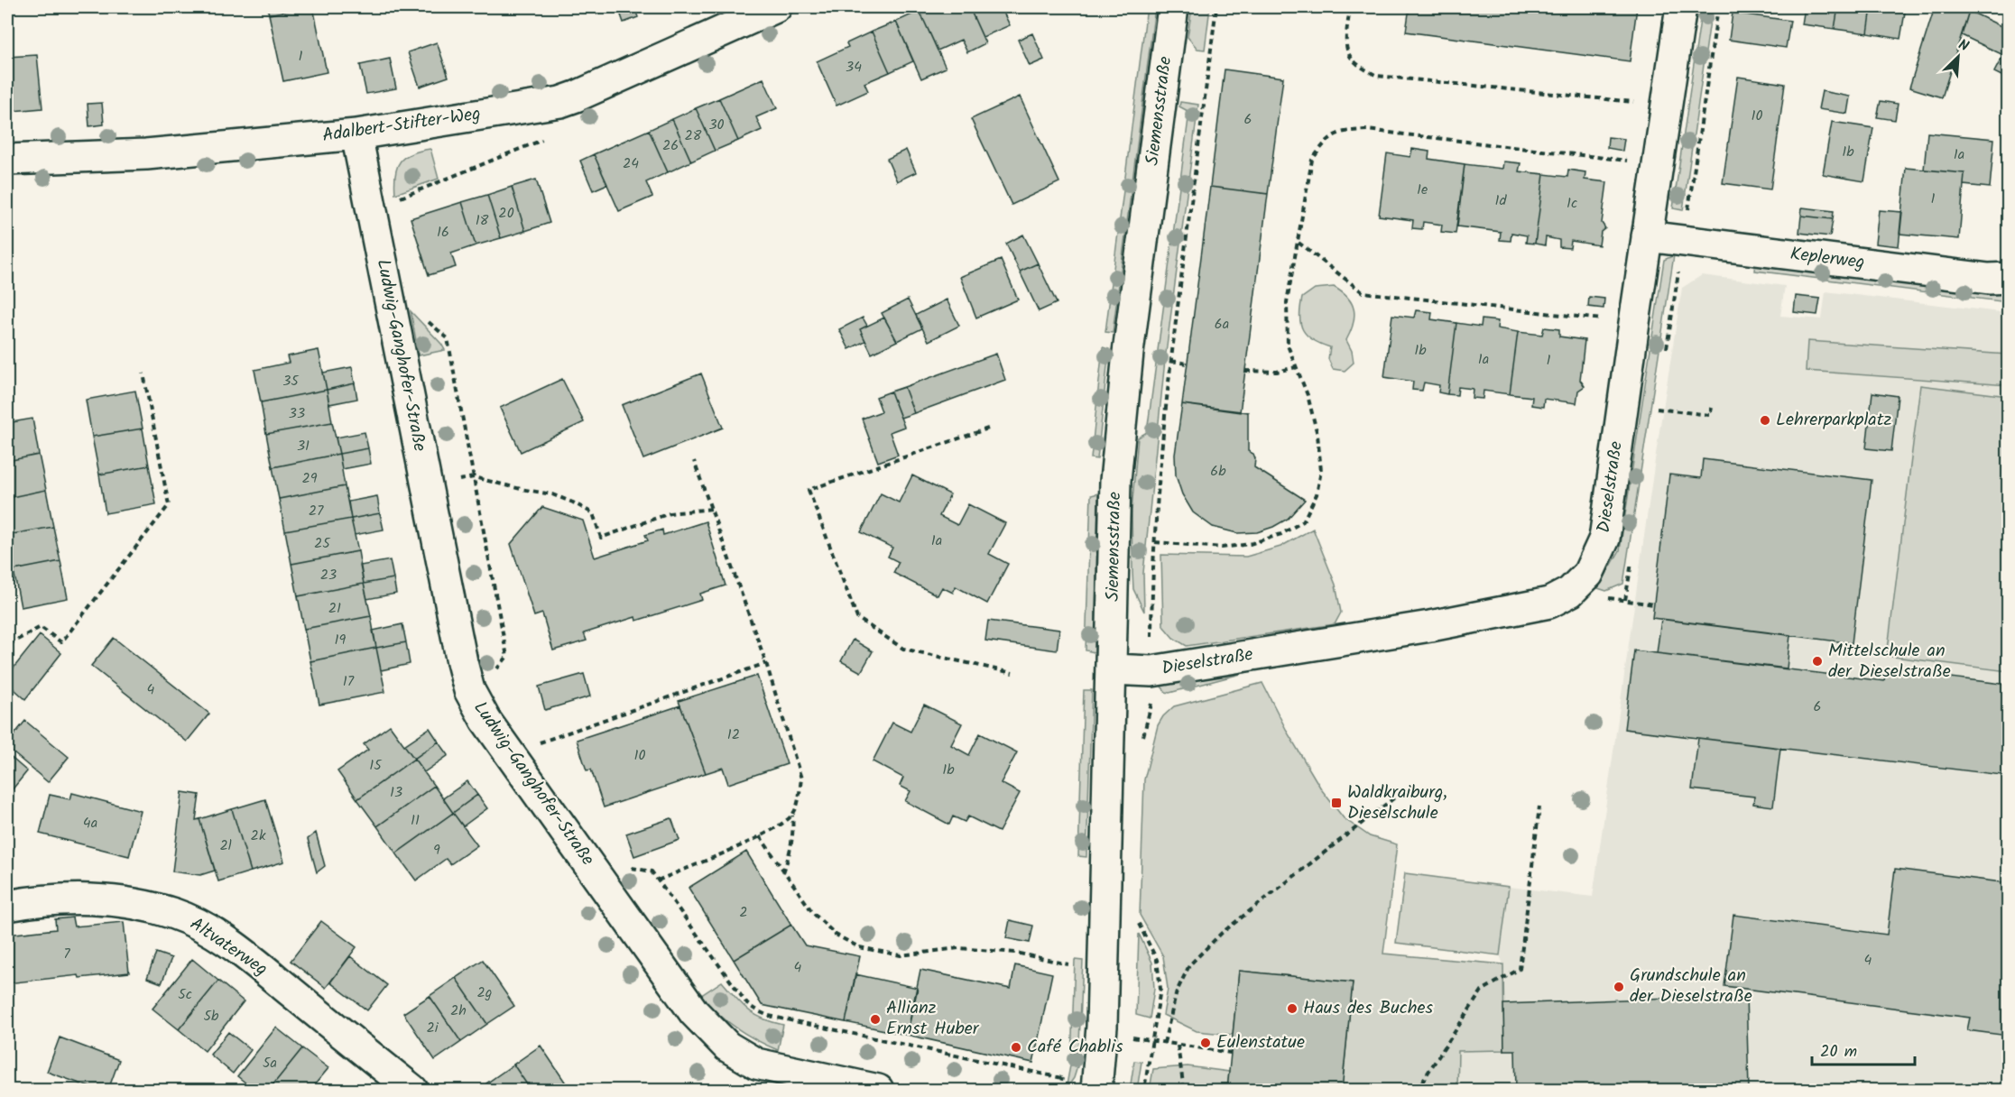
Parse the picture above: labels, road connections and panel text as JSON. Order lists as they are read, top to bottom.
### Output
{
  "streets": {
    "street": [
      "Siemensstraße",
      "Adalbert-Stifter-Weg",
      "Keplerweg",
      "Ludwig-Ganghofer-Straße",
      "Dieselstraße",
      "Altvaterweg"
    ]
  },
  "crossings": [
    ["Siemensstraße", "Dieselstraße"],
    ["Adalbert-Stifter-Weg", "Ludwig-Ganghofer-Straße"],
    ["Keplerweg", "Dieselstraße"]
  ],
  "places": {
    "other": [
      "Lehrerparkplatz",
      "Mittelschule an der Dieselstraße",
      "Grundschule an der Dieselstraße",
      "Haus des Buches",
      "Allianz Ernst Huber",
      "Eulenstatue",
      "Café Chablis"
    ],
    "transit": ["Waldkraiburg, Dieselschule"]
  },
  "house_numbers": [
    "1",
    "34",
    "10",
    "6",
    "30",
    "28",
    "26",
    "1b",
    "1a",
    "24",
    "1e",
    "1",
    "1d",
    "1c",
    "20",
    "18",
    "16",
    "6a",
    "1b",
    "1a",
    "1",
    "35",
    "33",
    "31",
    "6b",
    "29",
    "27",
    "1a",
    "25",
    "23",
    "21",
    "19",
    "17",
    "4",
    "6",
    "12",
    "10",
    "15",
    "1b",
    "13",
    "11",
    "4a",
    "2k",
    "2l",
    "9",
    "2",
    "7",
    "4",
    "4",
    "2g",
    "5c",
    "2h",
    "5b",
    "2i",
    "5a"
  ],
  "scale_bar": "20 m",
  "north": "top right"
}
